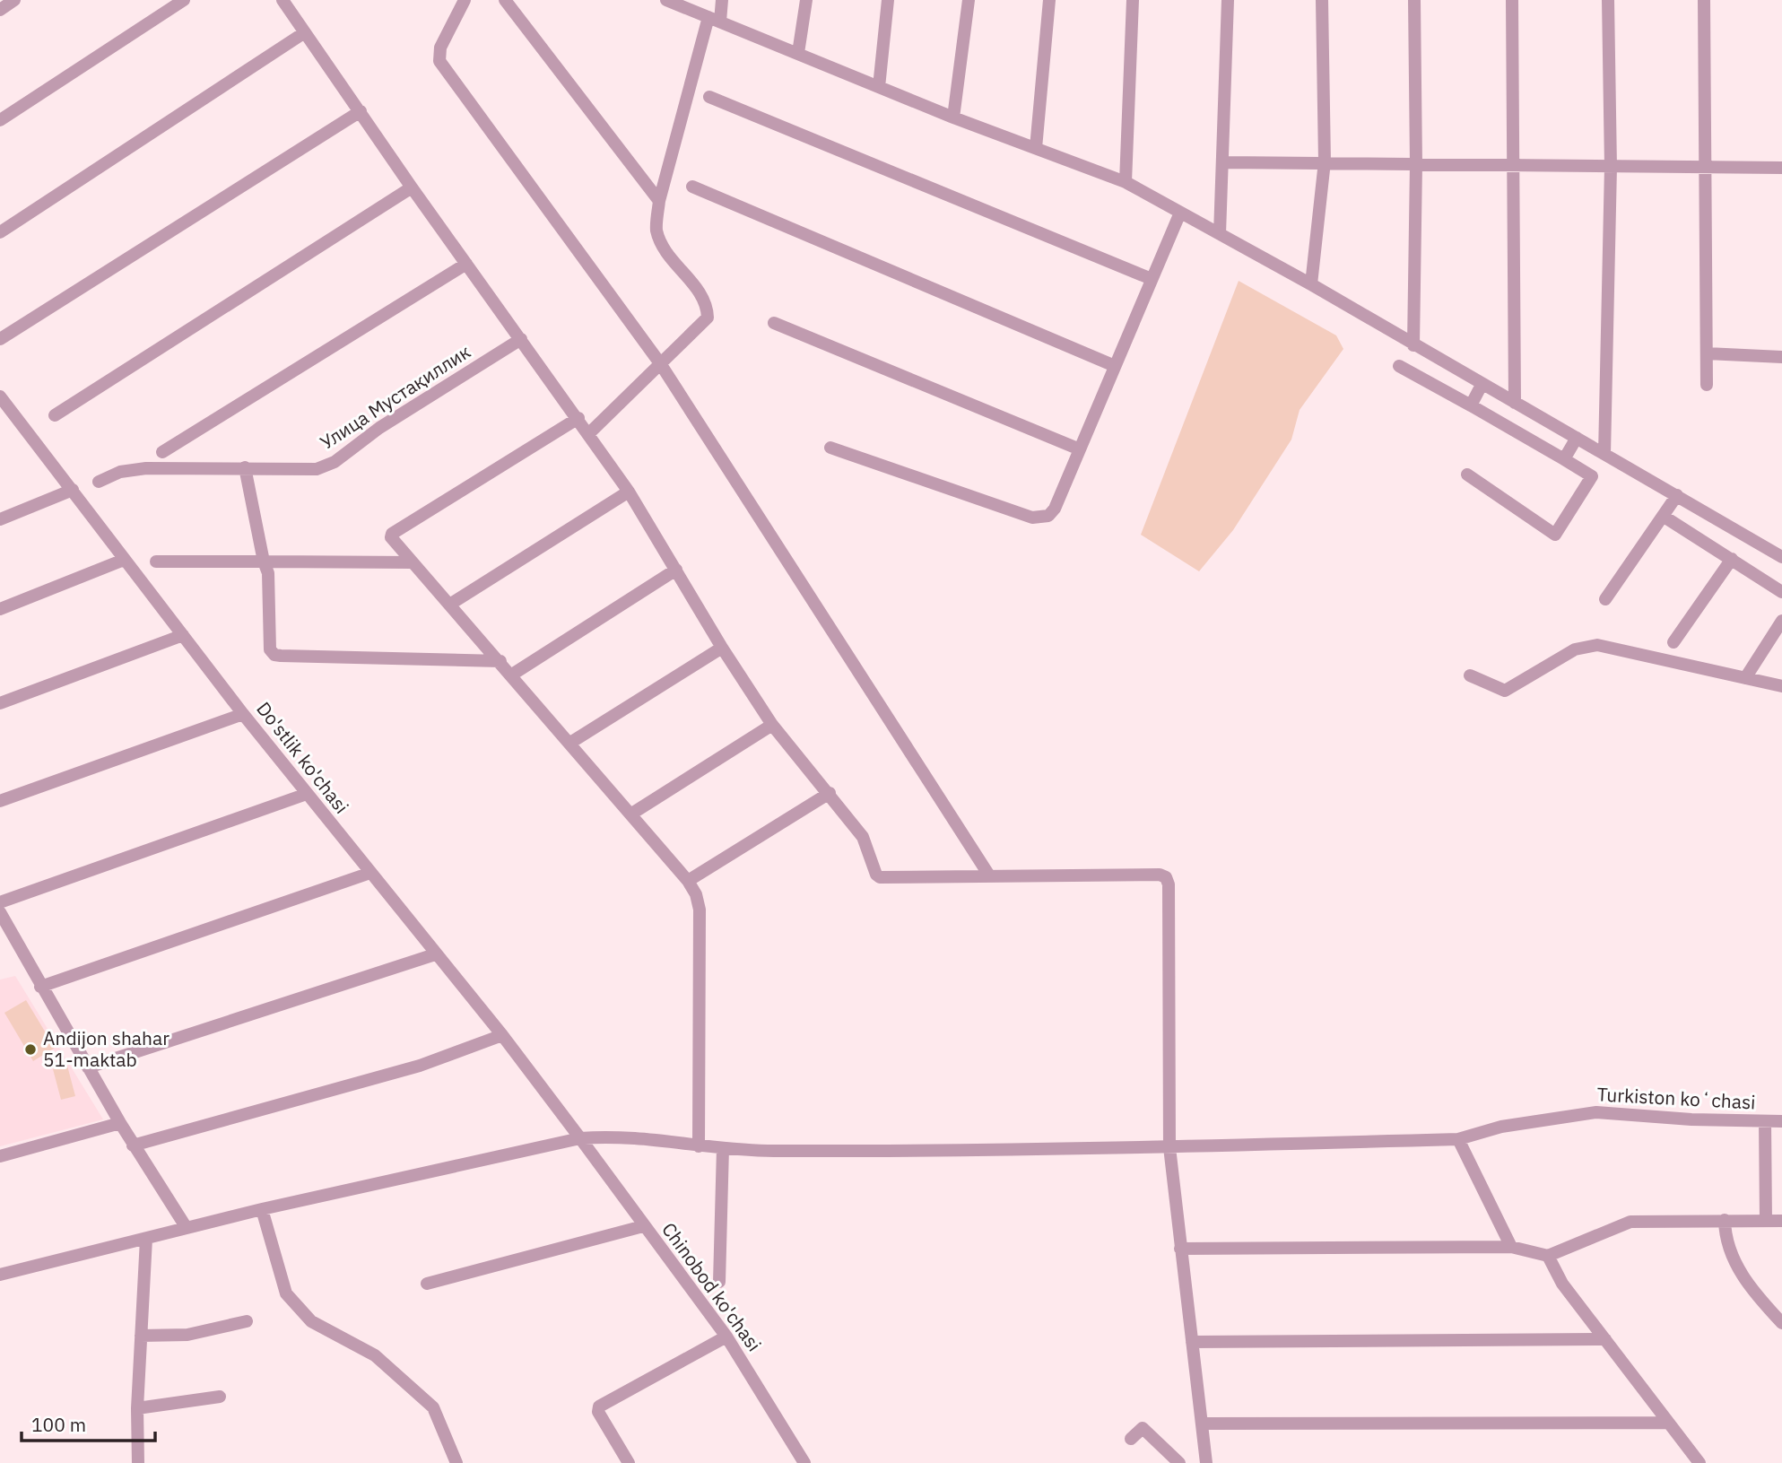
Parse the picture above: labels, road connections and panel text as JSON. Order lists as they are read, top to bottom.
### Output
{
  "streets": {
    "street": [
      "Улица Мустақиллик",
      "Do'stlik ko'chasi",
      "Turkiston koʻchasi",
      "Chinobod ko'chasi"
    ]
  },
  "crossings": [
    ["Do'stlik ko'chasi", "Turkiston koʻchasi"],
    ["Do'stlik ko'chasi", "Chinobod ko'chasi"],
    ["Turkiston koʻchasi", "Chinobod ko'chasi"]
  ],
  "places": ["Andijon shahar 51-maktab"],
  "scale_bar": "100 m"
}
